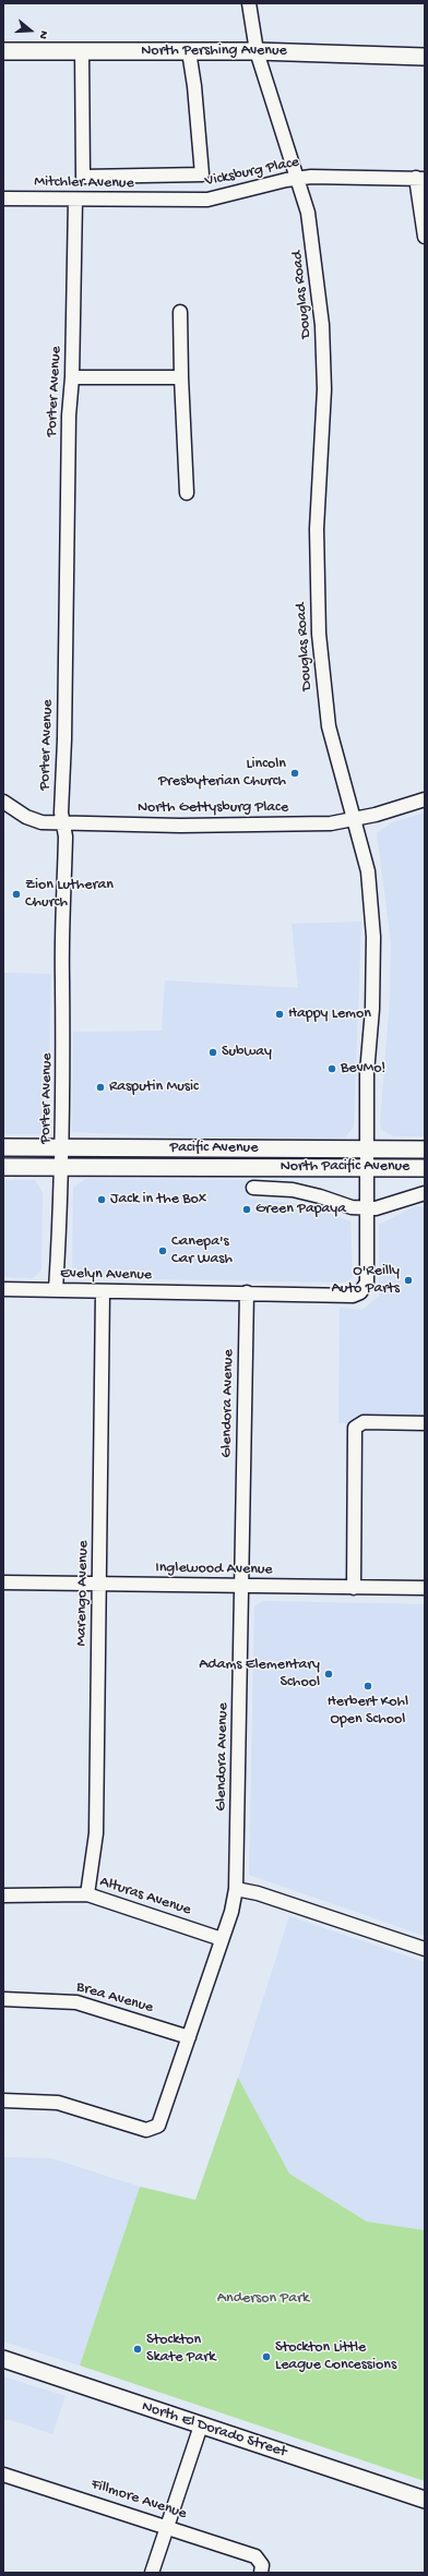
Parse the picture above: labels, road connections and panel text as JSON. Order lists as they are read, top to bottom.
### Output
{
  "streets": {
    "main road": [
      "North Pershing Avenue",
      "Pacific Avenue",
      "North Pacific Avenue",
      "North El Dorado Street"
    ],
    "street": [
      "Vicksburg Place",
      "Mitchler Avenue",
      "Douglas Road",
      "Porter Avenue",
      "North Gettysburg Place",
      "Evelyn Avenue",
      "Glendora Avenue",
      "Inglewood Avenue",
      "Marengo Avenue",
      "Alturas Avenue",
      "Brea Avenue",
      "Fillmore Avenue"
    ]
  },
  "crossings": [
    ["North Pershing Avenue", "Douglas Road"],
    ["Vicksburg Place", "Mitchler Avenue"],
    ["Vicksburg Place", "Douglas Road"],
    ["Mitchler Avenue", "Porter Avenue"],
    ["Douglas Road", "North Gettysburg Place"],
    ["Douglas Road", "Pacific Avenue"],
    ["Douglas Road", "North Pacific Avenue"],
    ["Douglas Road", "Evelyn Avenue"],
    ["Porter Avenue", "North Gettysburg Place"],
    ["Porter Avenue", "Pacific Avenue"],
    ["Porter Avenue", "North Pacific Avenue"],
    ["Porter Avenue", "Evelyn Avenue"],
    ["Evelyn Avenue", "Glendora Avenue"],
    ["Evelyn Avenue", "Marengo Avenue"],
    ["Glendora Avenue", "Inglewood Avenue"],
    ["Glendora Avenue", "Alturas Avenue"],
    ["Glendora Avenue", "Brea Avenue"],
    ["Inglewood Avenue", "Marengo Avenue"],
    ["Marengo Avenue", "Alturas Avenue"]
  ],
  "parks": ["Anderson Park"],
  "places": [
    "Lincoln Presbyterian Church",
    "Zion Lutheran Church",
    "Happy Lemon",
    "Subway",
    "BevMo!",
    "Rasputin Music",
    "Jack in the Box",
    "Green Papaya",
    "Canepa's Car Wash",
    "O'Reilly Auto Parts",
    "Adams Elementary School",
    "Herbert Kohl Open School",
    "Stockton Skate Park",
    "Stockton Little League Concessions"
  ],
  "north": "right"
}
